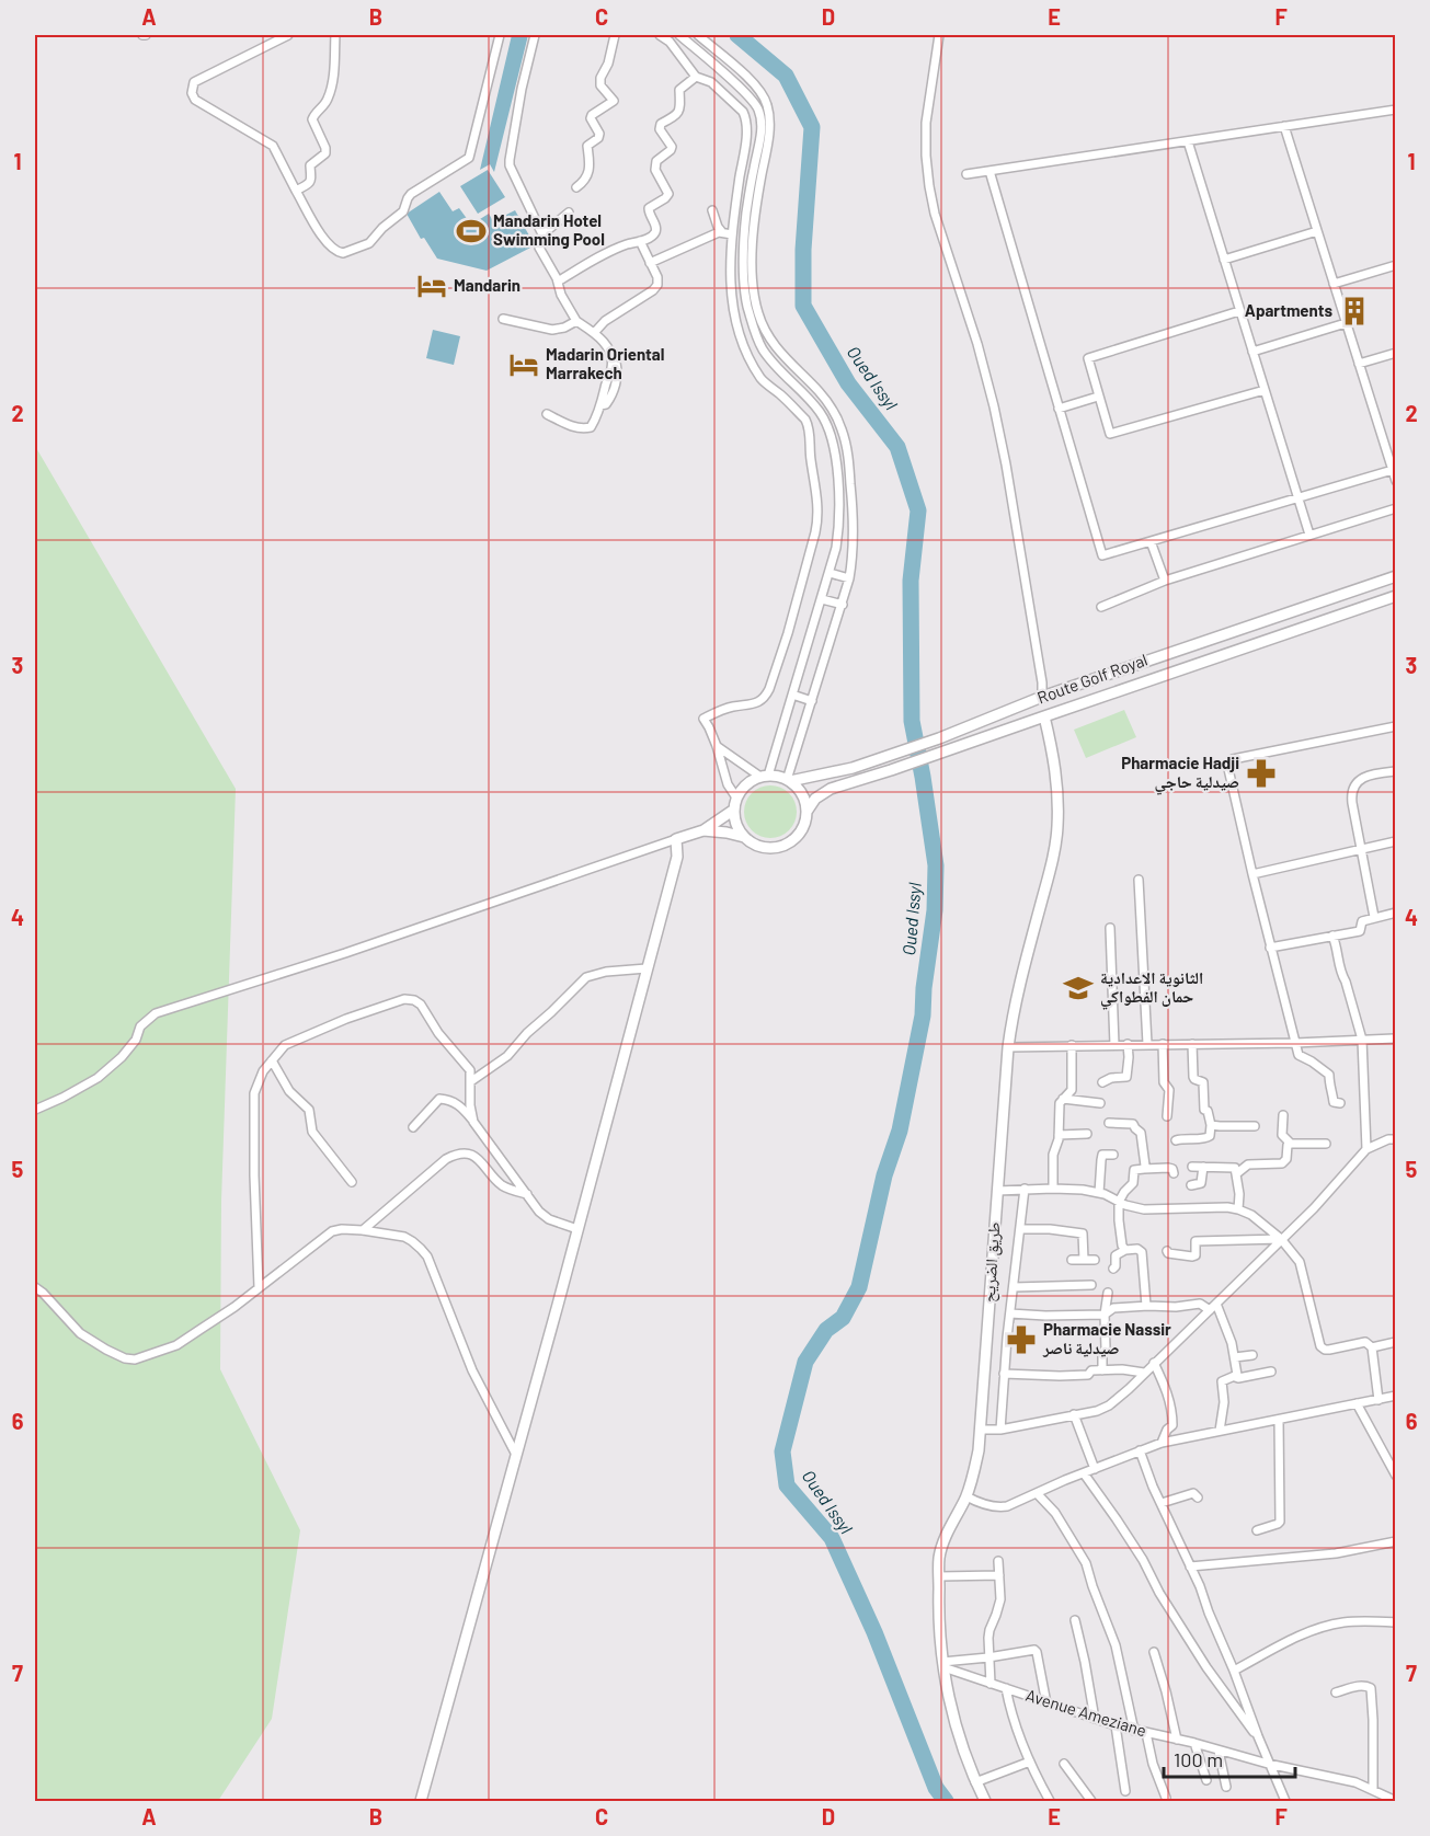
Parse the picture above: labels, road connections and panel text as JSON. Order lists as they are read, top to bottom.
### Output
{
  "streets": {
    "street": ["Route Golf Royal", "طريق الضريح", "Avenue Ameziane"]
  },
  "crossings": [
    ["Route Golf Royal", "طريق الضريح"],
    ["طريق الضريح", "Avenue Ameziane"]
  ],
  "water": ["Oued Issyl"],
  "places": {
    "sports": ["Mandarin Hotel Swimming Pool"],
    "hotel": ["Mandarin", "Madarin Oriental Marrakech"],
    "building": ["Apartments"],
    "pharmacy": ["Pharmacie Hadji صيدلية حاجي", "Pharmacie Nassir صيدلية ناصر"],
    "school or university": ["الثانوية الاعدادية حمان الفطواكي"]
  },
  "scale_bar": "100 m",
  "grid": {
    "columns": [
      "A",
      "B",
      "C",
      "D",
      "E",
      "F"
    ],
    "rows": [
      "1",
      "2",
      "3",
      "4",
      "5",
      "6",
      "7"
    ]
  }
}
